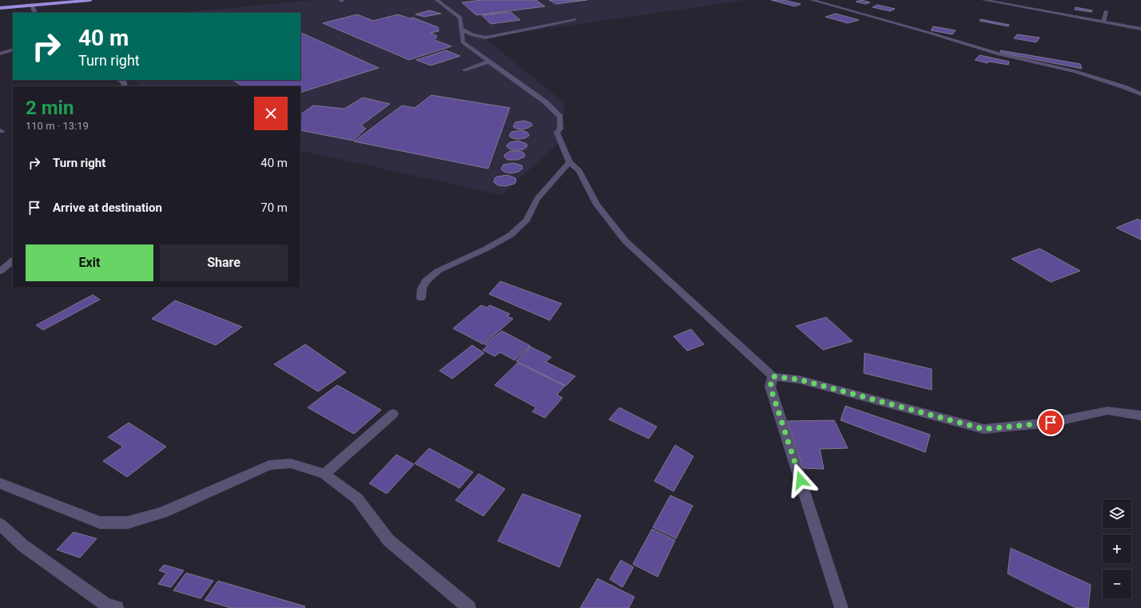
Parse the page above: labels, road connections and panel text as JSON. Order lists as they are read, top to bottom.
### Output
{
  "page": {
    "turn": ["40 m", "Turn right"],
    "heading": ["2 min", "110 m · 13:19"],
    "list": [
      {
        "name": "Turn right",
        "value": "40 m"
      },
      {
        "name": "Arrive at destination",
        "value": "70 m"
      }
    ],
    "buttons": ["Exit", "Share"],
    "map_buttons": ["+", "−"]
  }
}
